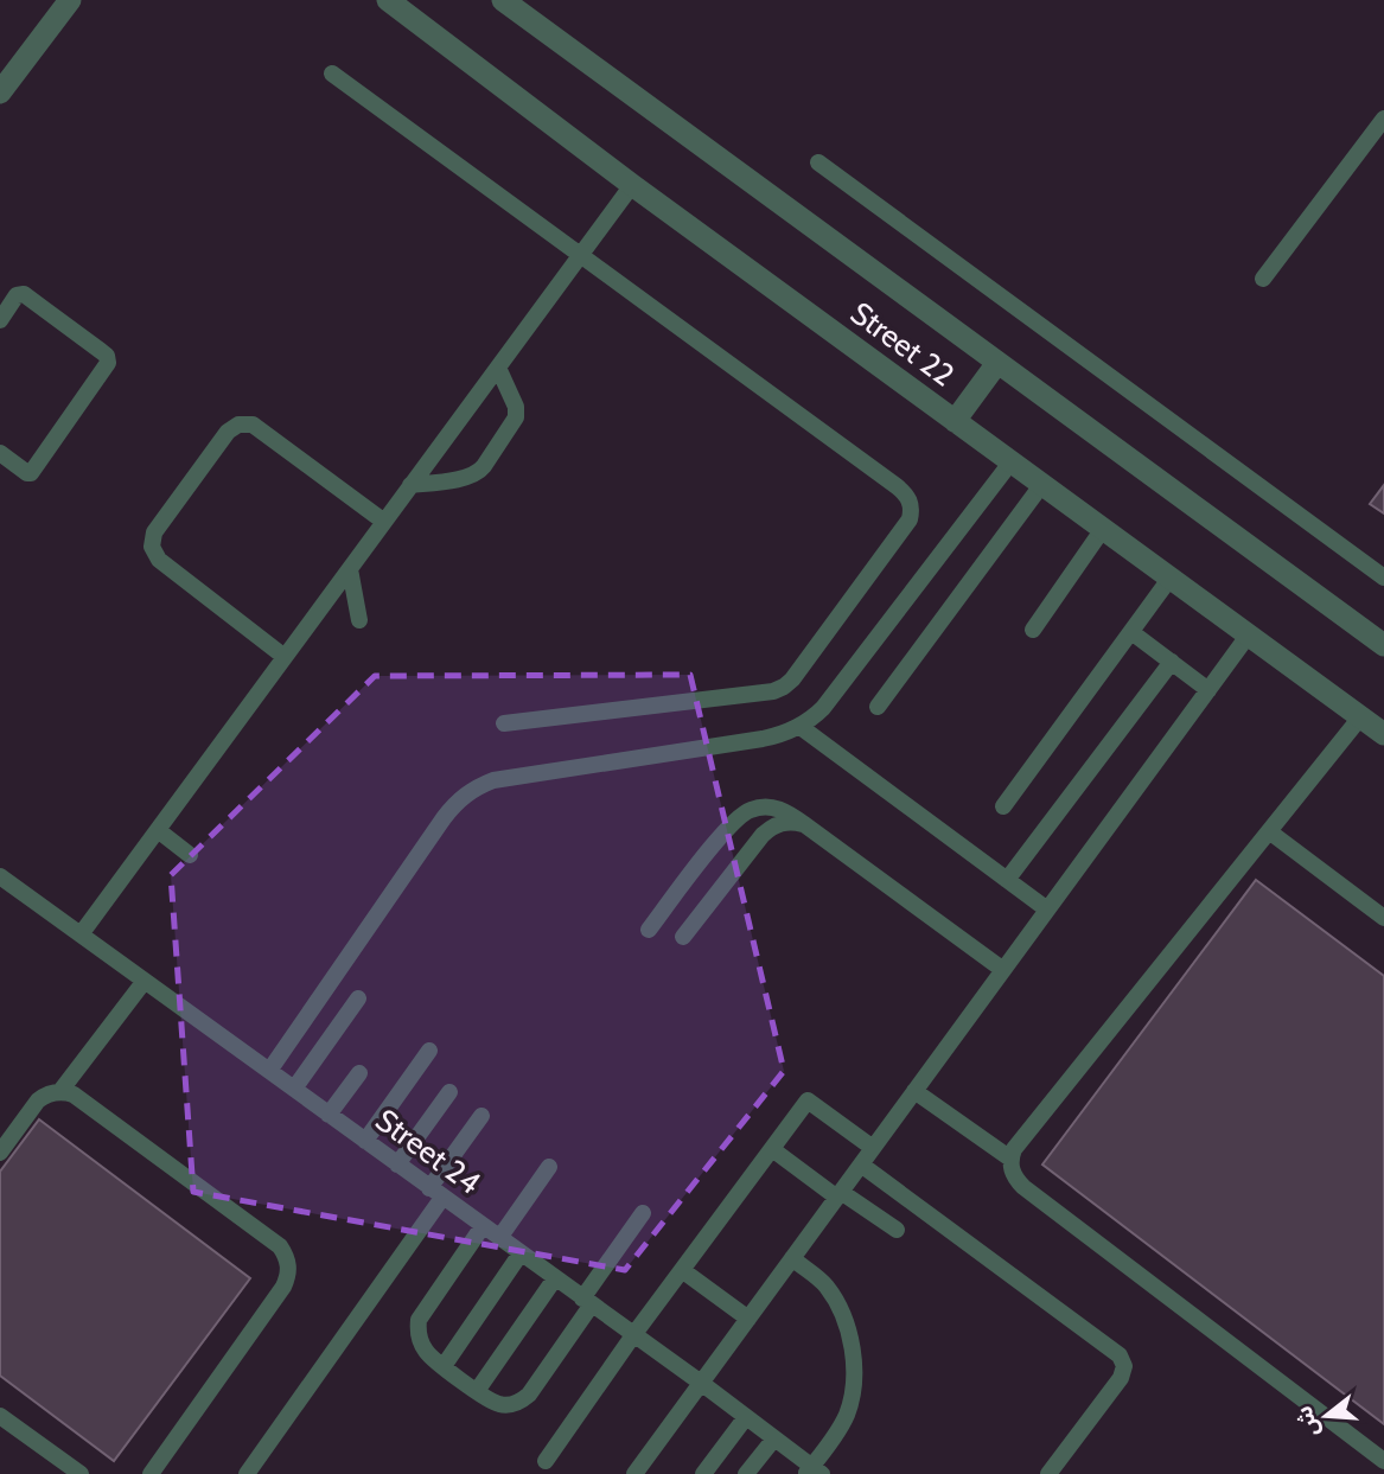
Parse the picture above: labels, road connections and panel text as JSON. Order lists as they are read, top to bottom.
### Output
{
  "streets": {
    "street": ["Street 22"],
    "lane": ["Street 24"]
  },
  "north": "left"
}
